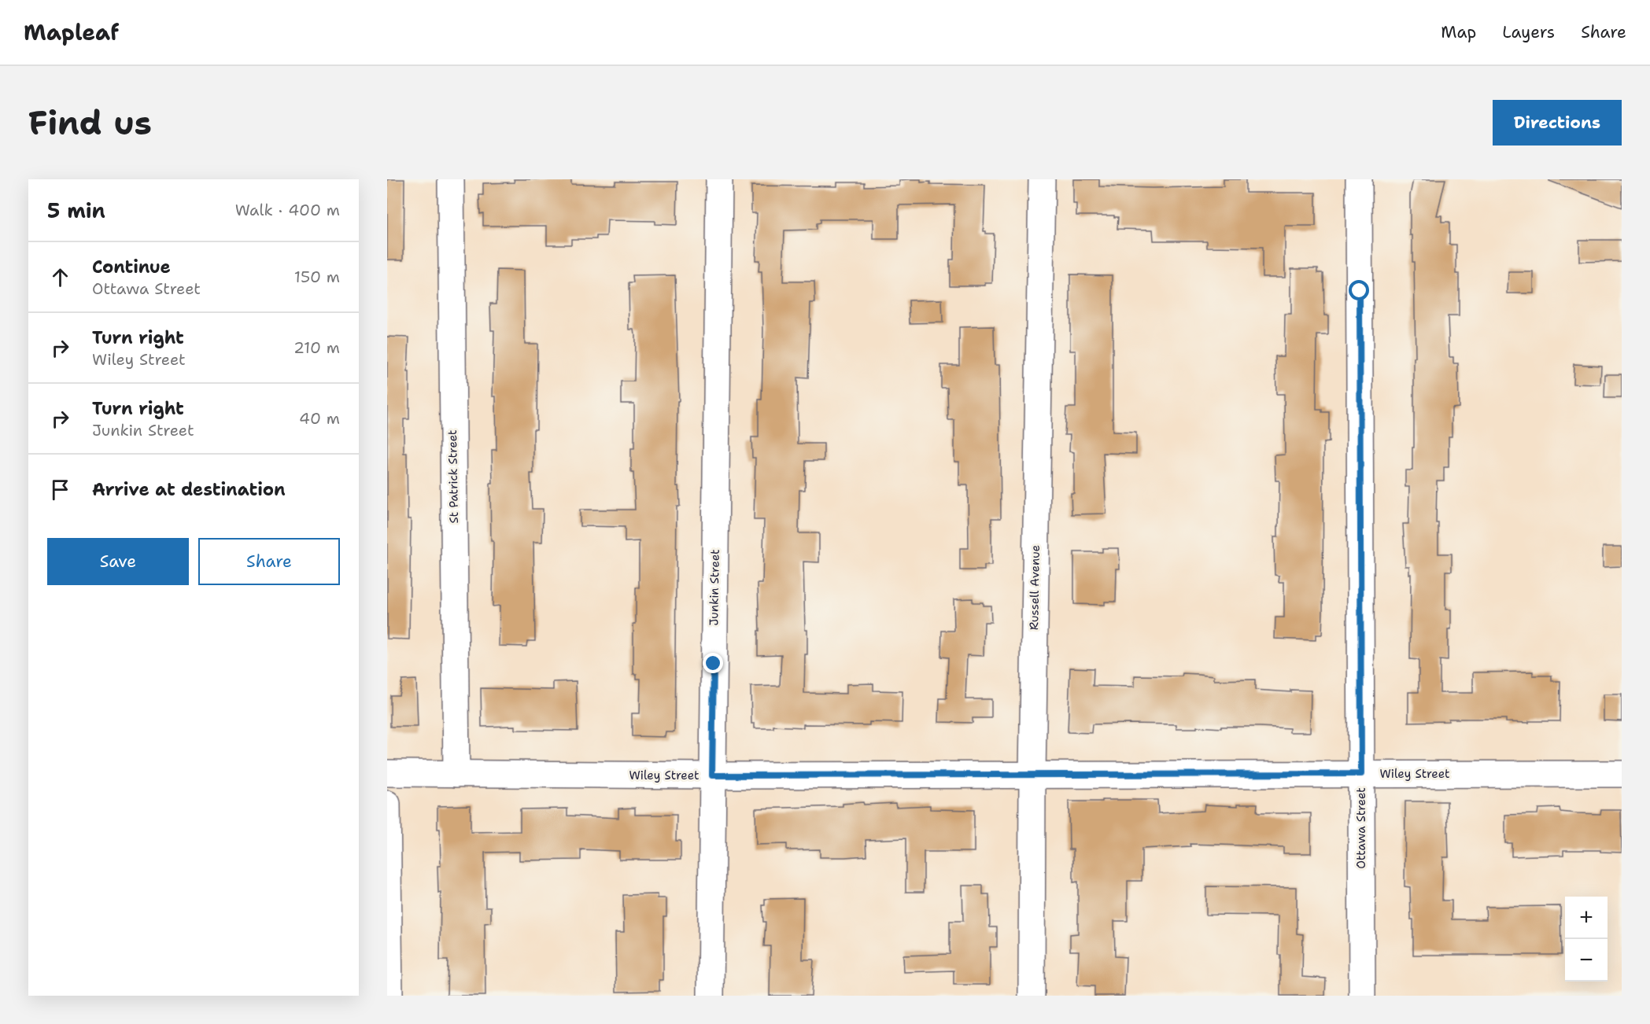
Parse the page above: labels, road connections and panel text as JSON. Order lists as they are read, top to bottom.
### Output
{
  "streets": {
    "street": [
      "St Patrick Street",
      "Junkin Street",
      "Russell Avenue",
      "Wiley Street",
      "Ottawa Street"
    ]
  },
  "crossings": [
    ["St Patrick Street", "Wiley Street"],
    ["Junkin Street", "Wiley Street"],
    ["Russell Avenue", "Wiley Street"],
    ["Wiley Street", "Ottawa Street"]
  ],
  "page": {
    "header": "Mapleaf",
    "nav": ["Map", "Layers", "Share"],
    "buttons": [
      "Directions",
      ["Save", "Share"]
    ],
    "title": "Find us",
    "heading": ["5 min", "Walk · 400 m"],
    "list": [
      ["Continue", "Ottawa Street", "150 m"],
      ["Turn right", "Wiley Street", "210 m"],
      ["Turn right", "Junkin Street", "40 m"],
      "Arrive at destination"
    ],
    "map_buttons": ["+", "−"]
  }
}
